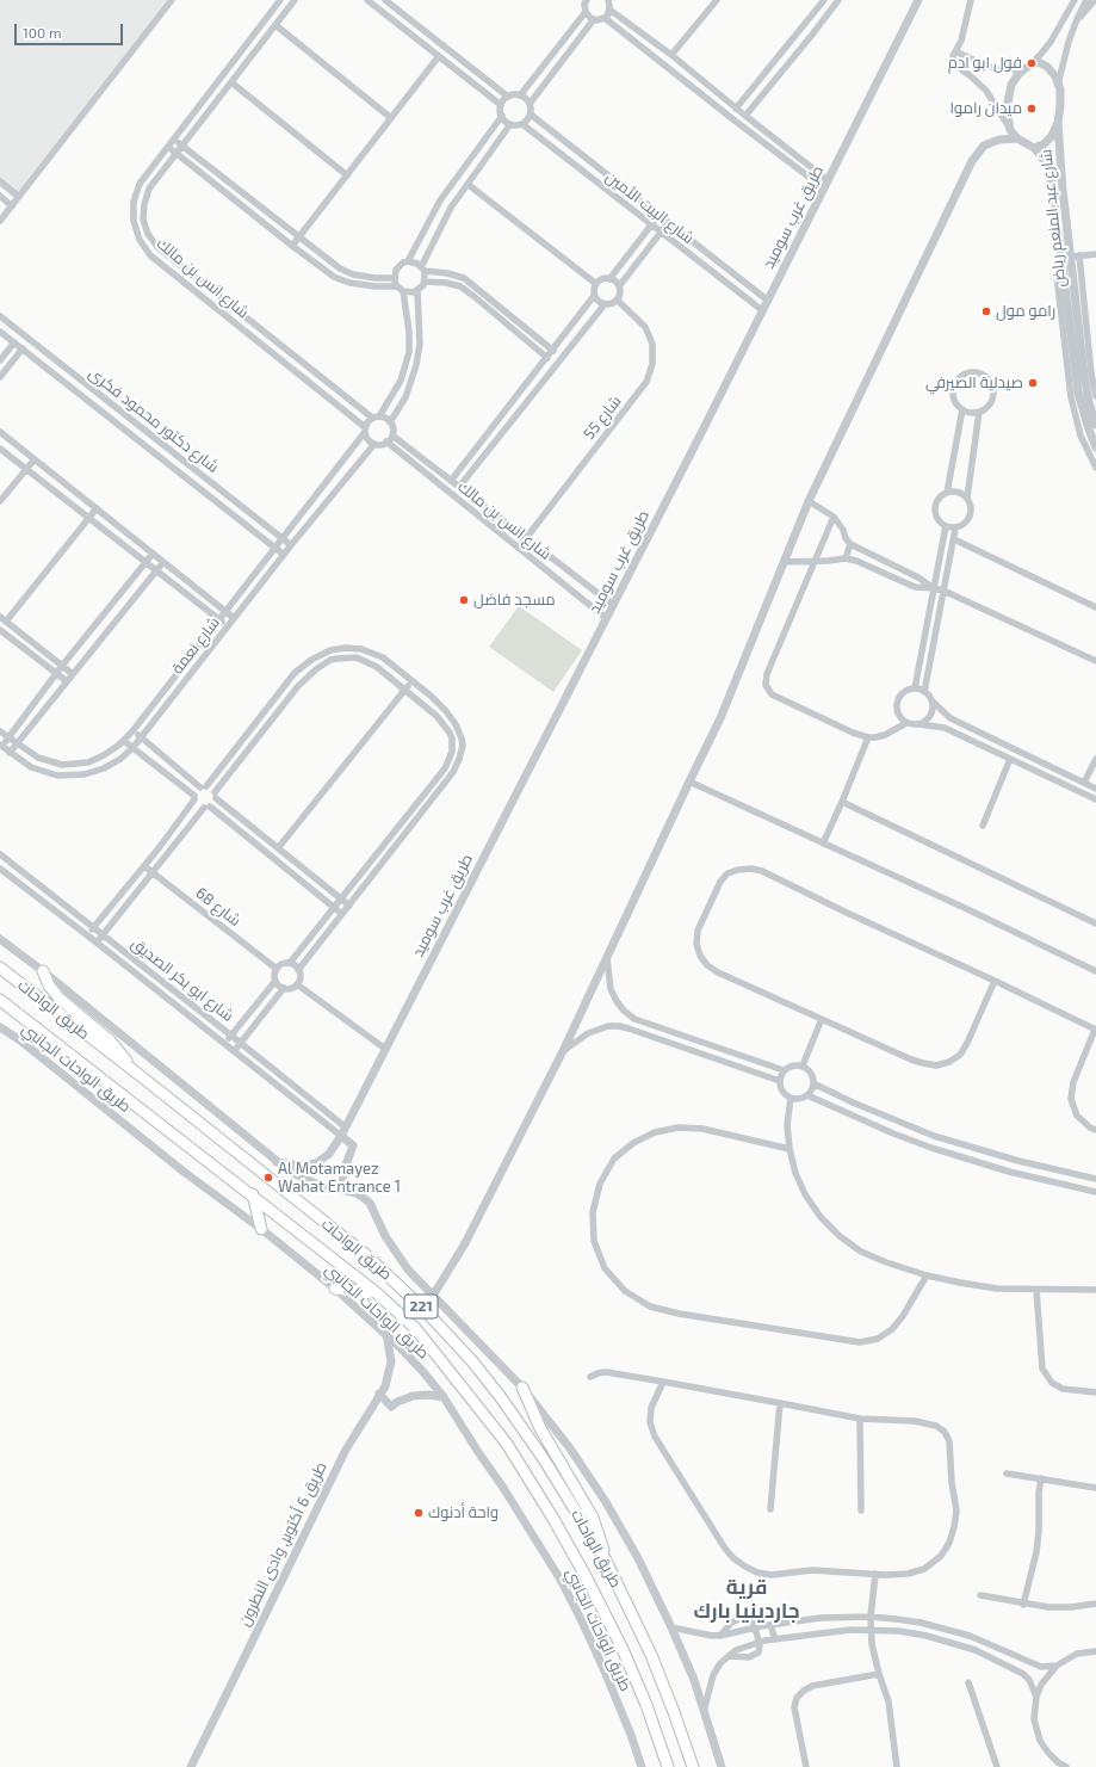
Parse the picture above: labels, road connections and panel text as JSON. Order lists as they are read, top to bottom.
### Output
{
  "streets": {
    "highway": ["طريق الواحات", "221"],
    "street": [
      "شارع البيت الأمين",
      "طريق غرب سوميد",
      "شارع عبد المنعم رياض",
      "شارع انس بن مالك",
      "شارع 55",
      "شارع دكتور محمود فكرى",
      "شارع نعمة",
      "شارع 68",
      "شارع ابو بكر الصديق",
      "طريق الواحات الجانبي",
      "طريق 6 أكتوبر, وادى النطرون"
    ]
  },
  "crossings": [
    ["شارع البيت الأمين", "طريق غرب سوميد"],
    ["طريق غرب سوميد", "شارع انس بن مالك"],
    ["طريق غرب سوميد", "شارع ابو بكر الصديق"],
    ["شارع انس بن مالك", "شارع 55"],
    ["شارع انس بن مالك", "شارع نعمة"],
    ["شارع دكتور محمود فكرى", "شارع نعمة"],
    ["طريق الواحات الجانبي", "طريق 6 أكتوبر, وادى النطرون"]
  ],
  "districts": ["قرية جاردينيا بارك"],
  "places": [
    "فول ابو ادم",
    "ميدان راموا",
    "رامو مول",
    "صيدلية الصيرفي",
    "مسجد فاضل",
    "Al Motamayez Wahat Entrance 1",
    "واحة أدنوك"
  ],
  "scale_bar": "100 m"
}
